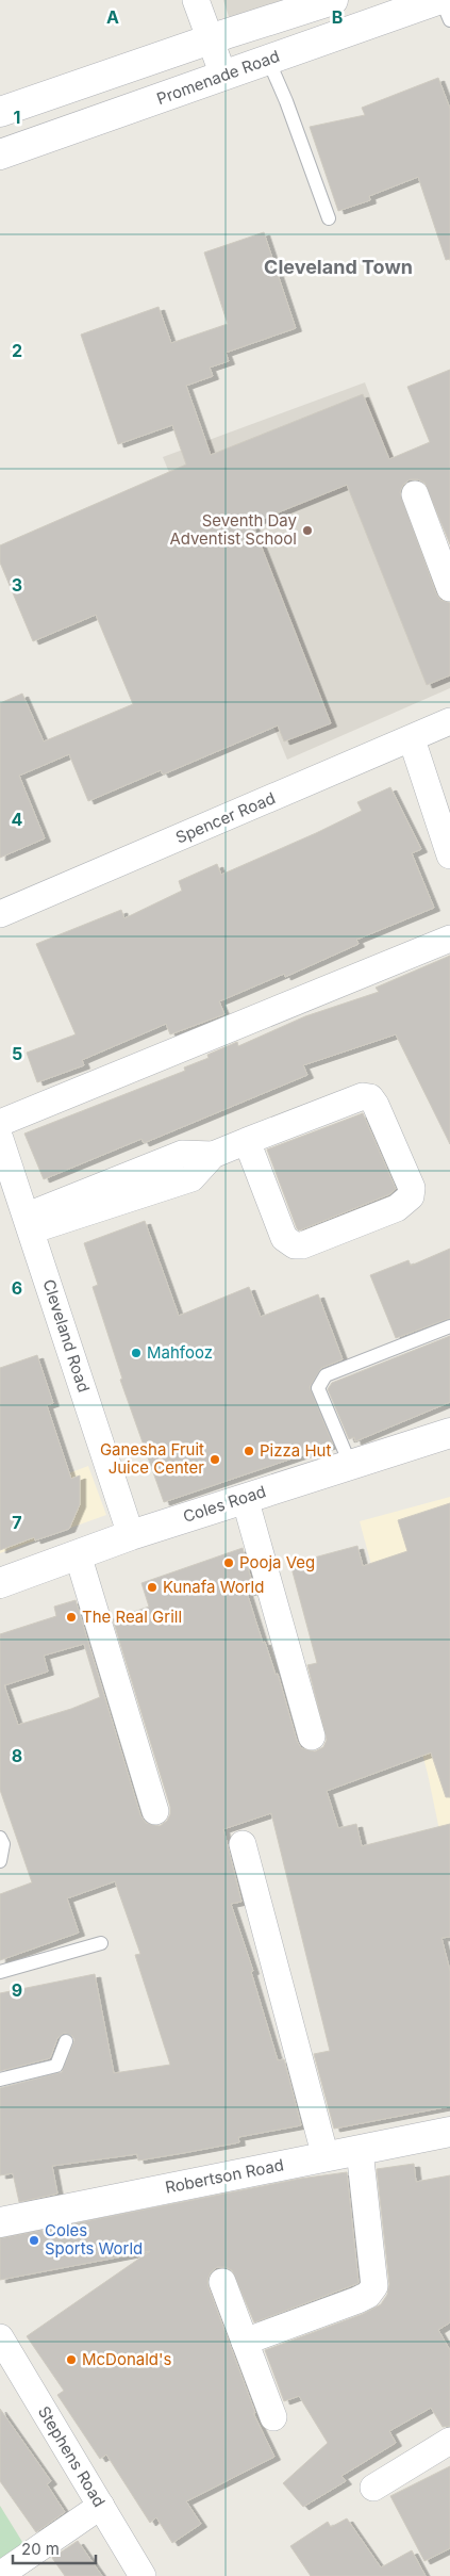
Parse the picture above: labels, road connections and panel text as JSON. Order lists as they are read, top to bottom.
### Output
{
  "streets": {
    "street": [
      "Promenade Road",
      "Spencer Road",
      "Cleveland Road",
      "Coles Road",
      "Robertson Road",
      "Stephens Road"
    ]
  },
  "crossings": [
    ["Cleveland Road", "Coles Road"]
  ],
  "districts": ["Cleveland Town"],
  "places": [
    "Seventh Day Adventist School",
    "Mahfooz",
    "Pizza Hut",
    "Ganesha Fruit Juice Center",
    "Pooja Veg",
    "Kunafa World",
    "The Real Grill",
    "Coles Sports World",
    "McDonald's"
  ],
  "scale_bar": "20 m",
  "grid": {
    "columns": ["A", "B"],
    "rows": [
      "1",
      "2",
      "3",
      "4",
      "5",
      "6",
      "7",
      "8",
      "9"
    ]
  }
}
